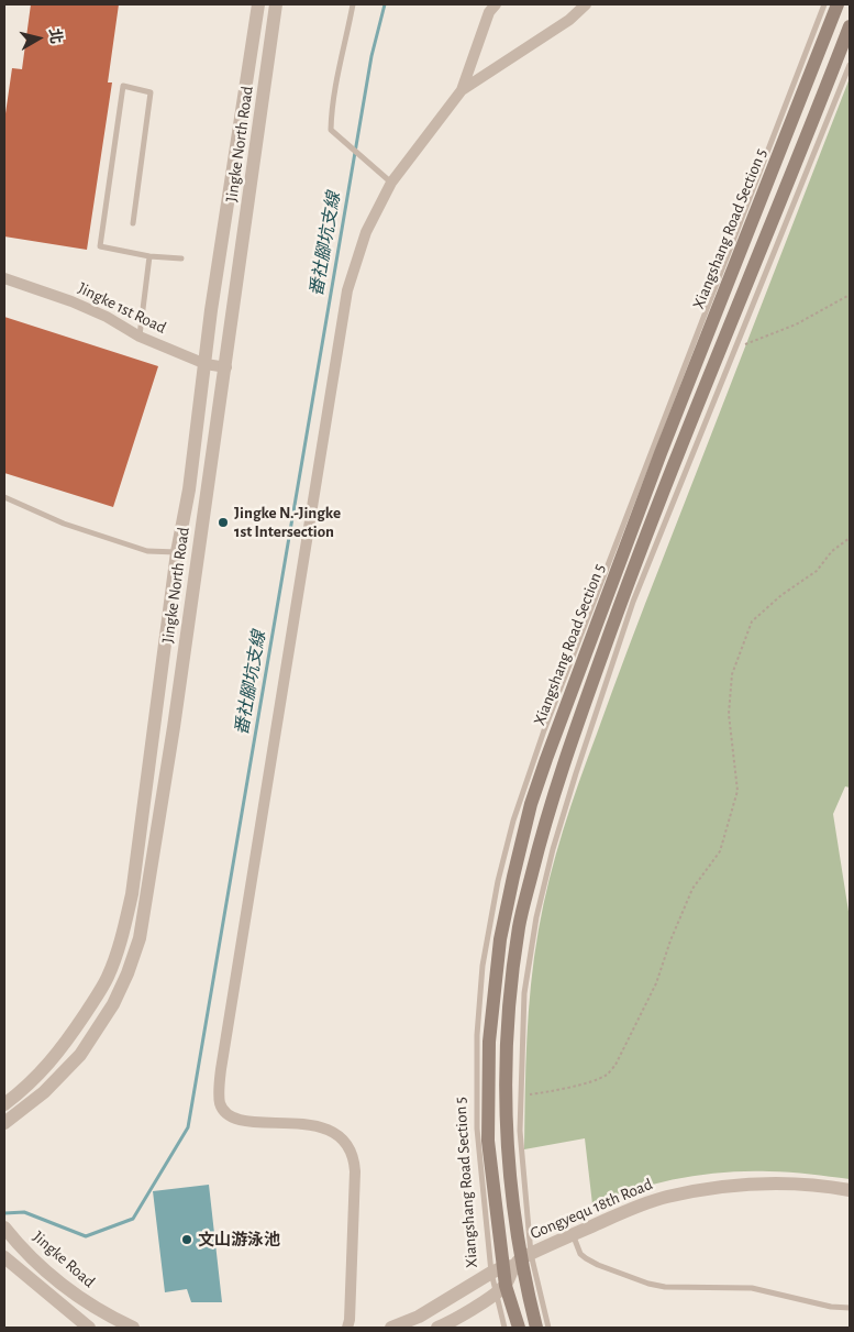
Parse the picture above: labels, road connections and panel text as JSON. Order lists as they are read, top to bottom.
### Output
{
  "streets": {
    "main road": ["Xiangshang Road Section 5"],
    "street": [
      "Jingke North Road",
      "Jingke 1st Road",
      "Gongyequ 18th Road",
      "Jingke Road"
    ]
  },
  "crossings": [
    ["Jingke North Road", "Jingke 1st Road"],
    ["Xiangshang Road Section 5", "Gongyequ 18th Road"]
  ],
  "water": ["番社腳坑支線"],
  "places": ["Jingke N.-Jingke 1st Intersection", "文山游泳池"],
  "north": "right"
}
